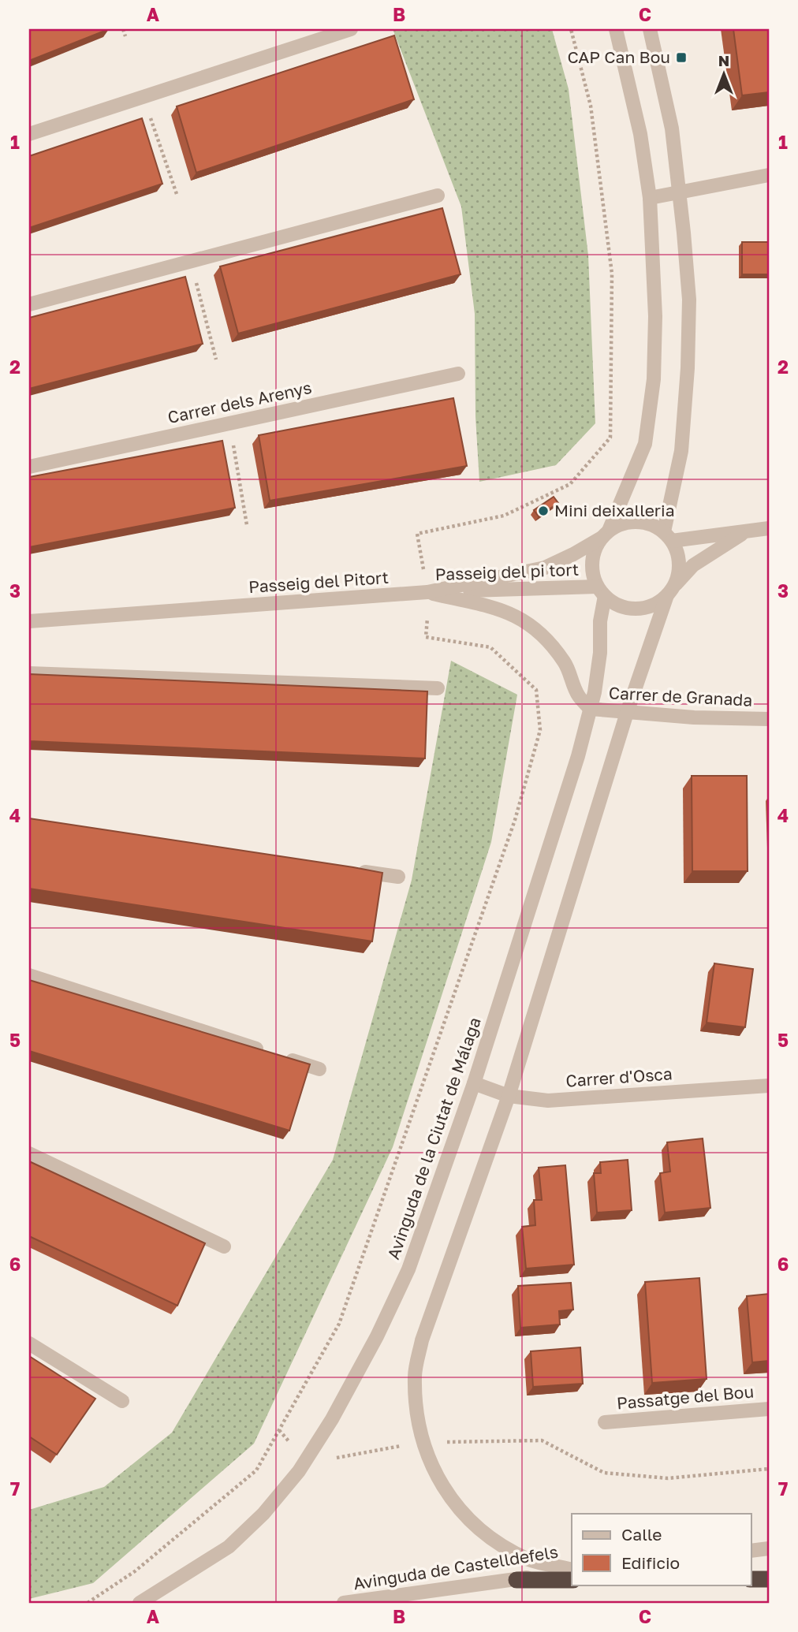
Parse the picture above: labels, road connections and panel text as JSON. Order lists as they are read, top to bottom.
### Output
{
  "streets": {
    "street": [
      "Carrer dels Arenys",
      "Passeig del pi tort",
      "Passeig del Pitort",
      "Carrer de Granada",
      "Carrer d'Osca",
      "Avinguda de la Ciutat de Málaga",
      "Passatge del Bou",
      "Avinguda de Castelldefels"
    ]
  },
  "crossings": [
    ["Passeig del pi tort", "Passeig del Pitort"],
    ["Passeig del pi tort", "Carrer de Granada"],
    ["Passeig del pi tort", "Avinguda de la Ciutat de Málaga"],
    ["Passeig del Pitort", "Avinguda de la Ciutat de Málaga"],
    ["Carrer de Granada", "Avinguda de la Ciutat de Málaga"],
    ["Carrer d'Osca", "Avinguda de la Ciutat de Málaga"]
  ],
  "places": {
    "transit": ["CAP Can Bou"],
    "other": ["Mini deixalleria"]
  },
  "legend": ["Calle", "Edificio"],
  "north": "top",
  "grid": {
    "columns": ["A", "B", "C"],
    "rows": [
      "1",
      "2",
      "3",
      "4",
      "5",
      "6",
      "7"
    ]
  }
}
